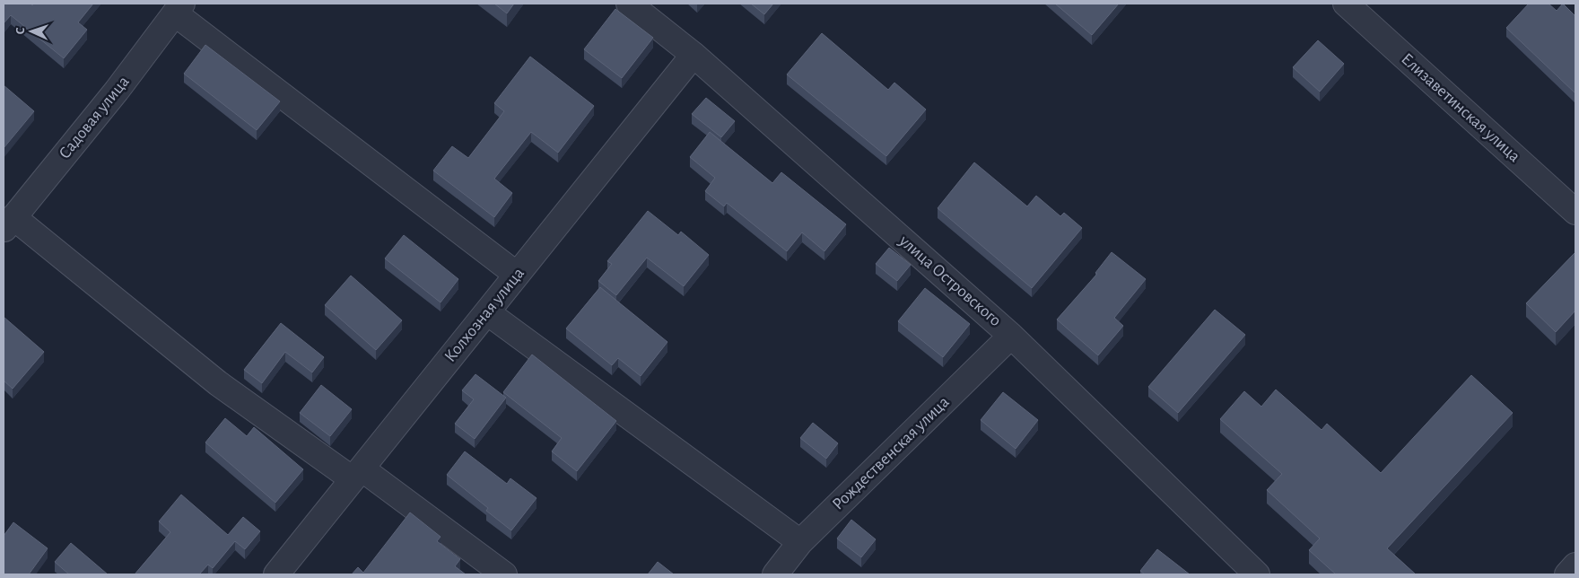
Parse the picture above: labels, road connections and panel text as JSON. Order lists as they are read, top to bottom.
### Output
{
  "streets": {
    "street": [
      "Елизаветинская улица",
      "Садовая улица",
      "улица Островского",
      "Колхозная улица",
      "Рождественская улица"
    ]
  },
  "crossings": [
    ["улица Островского", "Колхозная улица"],
    ["улица Островского", "Рождественская улица"]
  ],
  "north": "left"
}
